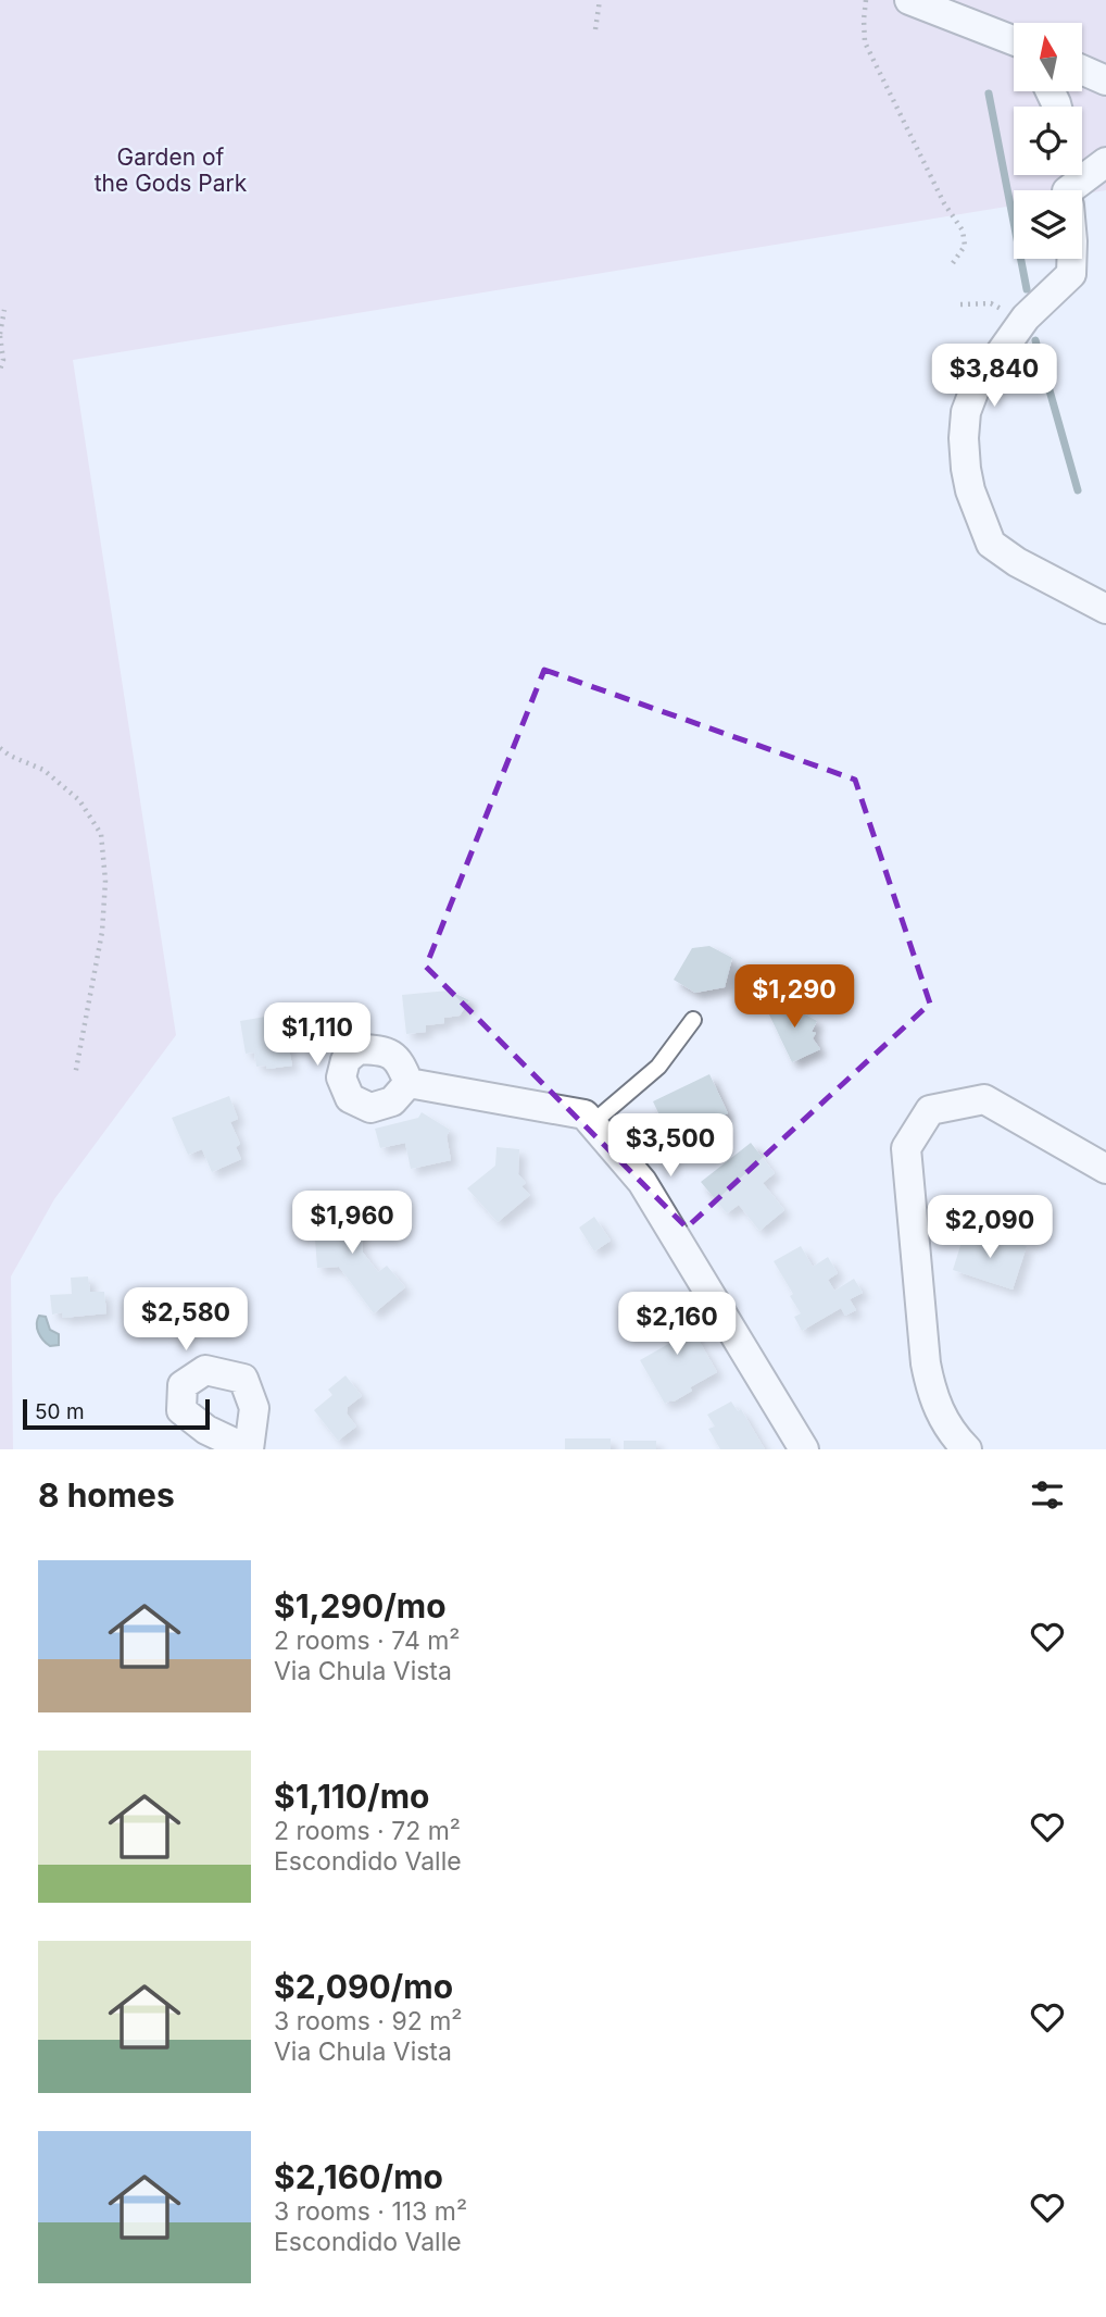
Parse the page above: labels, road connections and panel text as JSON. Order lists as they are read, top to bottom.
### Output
{
  "parks": ["Garden of the Gods Park"],
  "scale_bar": "50 m",
  "north": "top",
  "page": {
    "price": [
      "$3,840",
      "$1,290",
      "$1,110",
      "$3,500",
      "$1,960",
      "$2,090",
      "$2,580",
      "$2,160"
    ],
    "scale": "50 m",
    "heading": "8 homes",
    "list": [
      {
        "name": "$1,290/mo",
        "note": "2 rooms · 74 m² · Via Chula Vista"
      },
      {
        "name": "$1,110/mo",
        "note": "2 rooms · 72 m² · Escondido Valle"
      },
      {
        "name": "$2,090/mo",
        "note": "3 rooms · 92 m² · Via Chula Vista"
      },
      {
        "name": "$2,160/mo",
        "note": "3 rooms · 113 m² · Escondido Valle"
      }
    ]
  }
}
